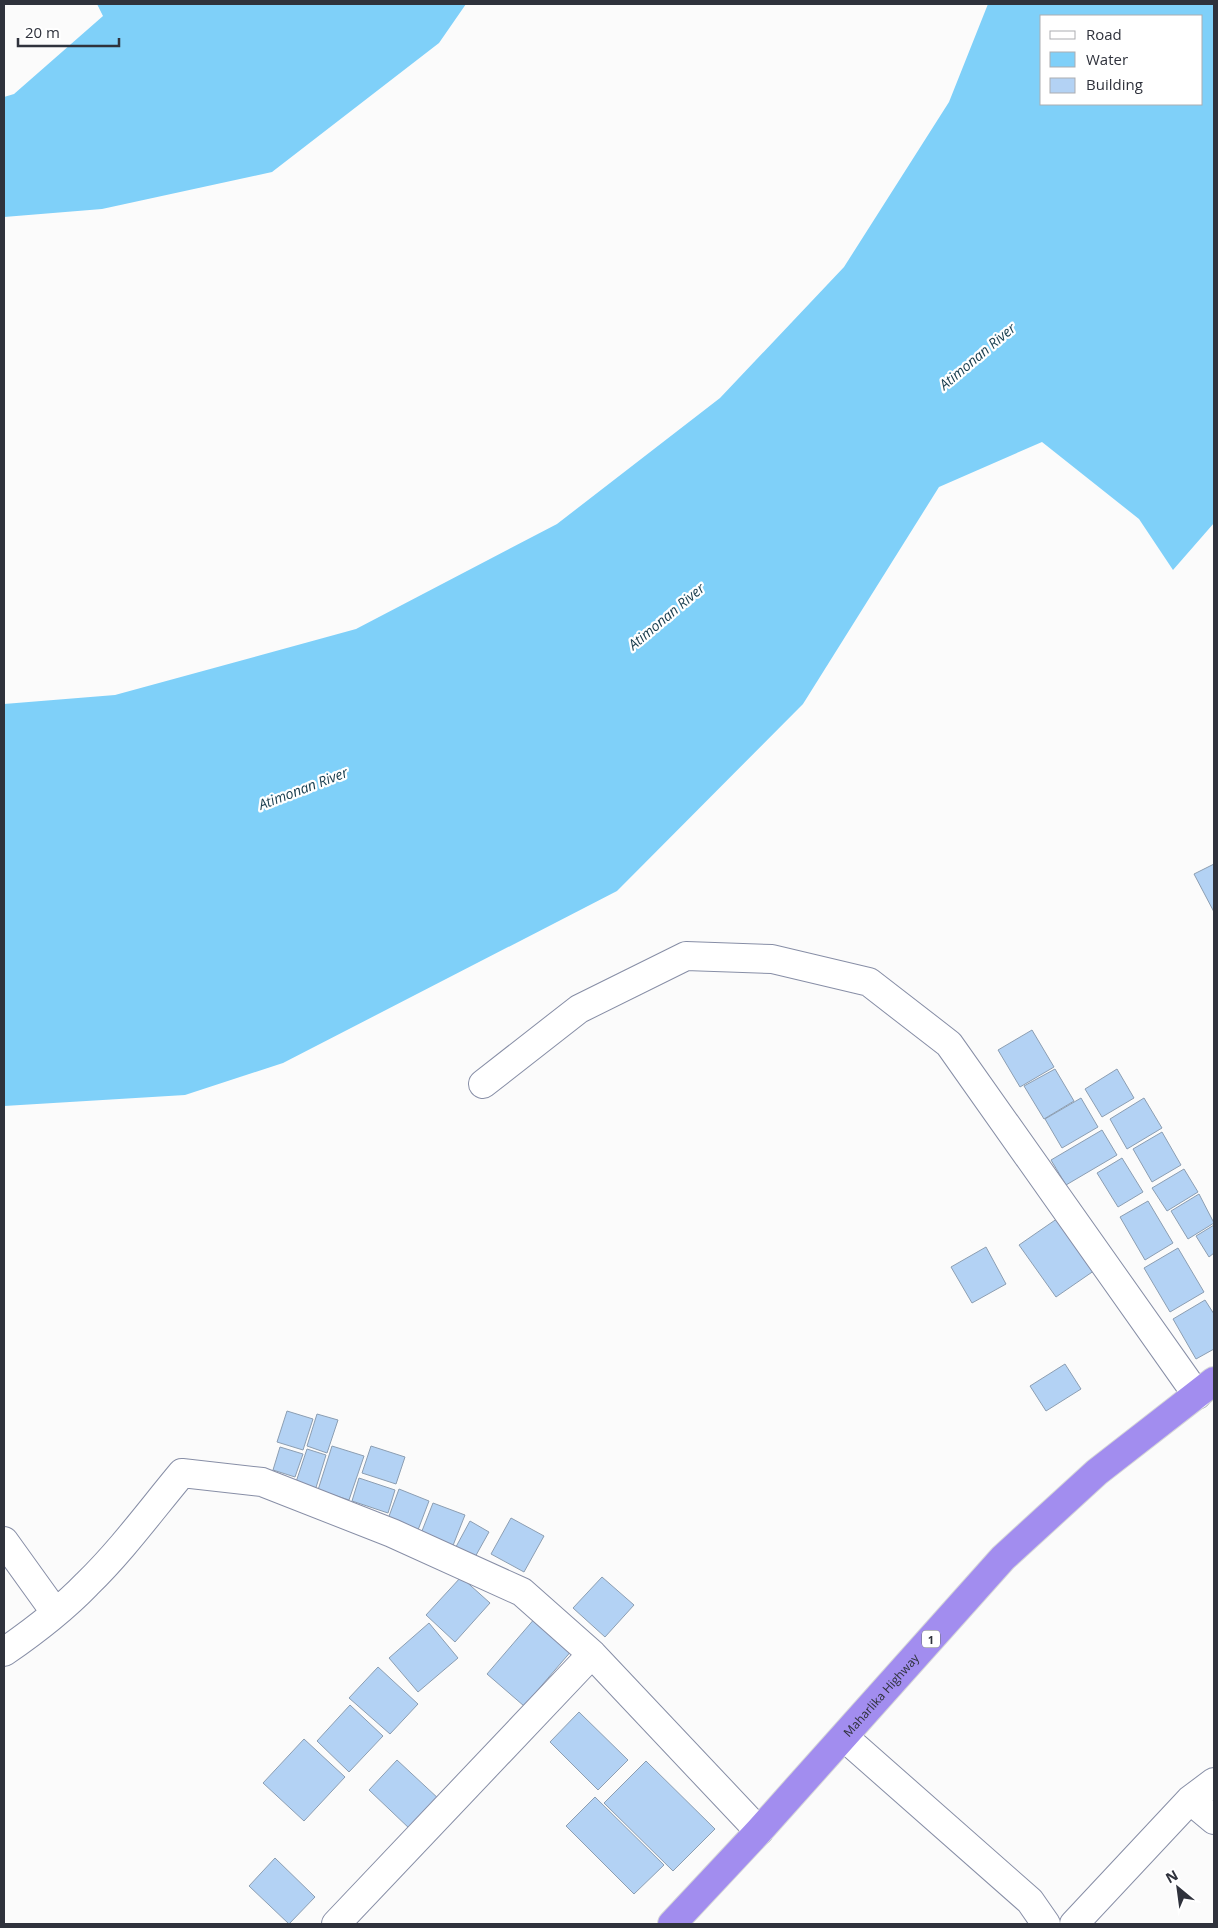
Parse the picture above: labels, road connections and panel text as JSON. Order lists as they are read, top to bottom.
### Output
{
  "streets": {
    "highway": ["1", "Maharlika Highway"]
  },
  "water": ["Atimonan River"],
  "legend": ["Road", "Water", "Building"],
  "scale_bar": "20 m",
  "north": "top left"
}
